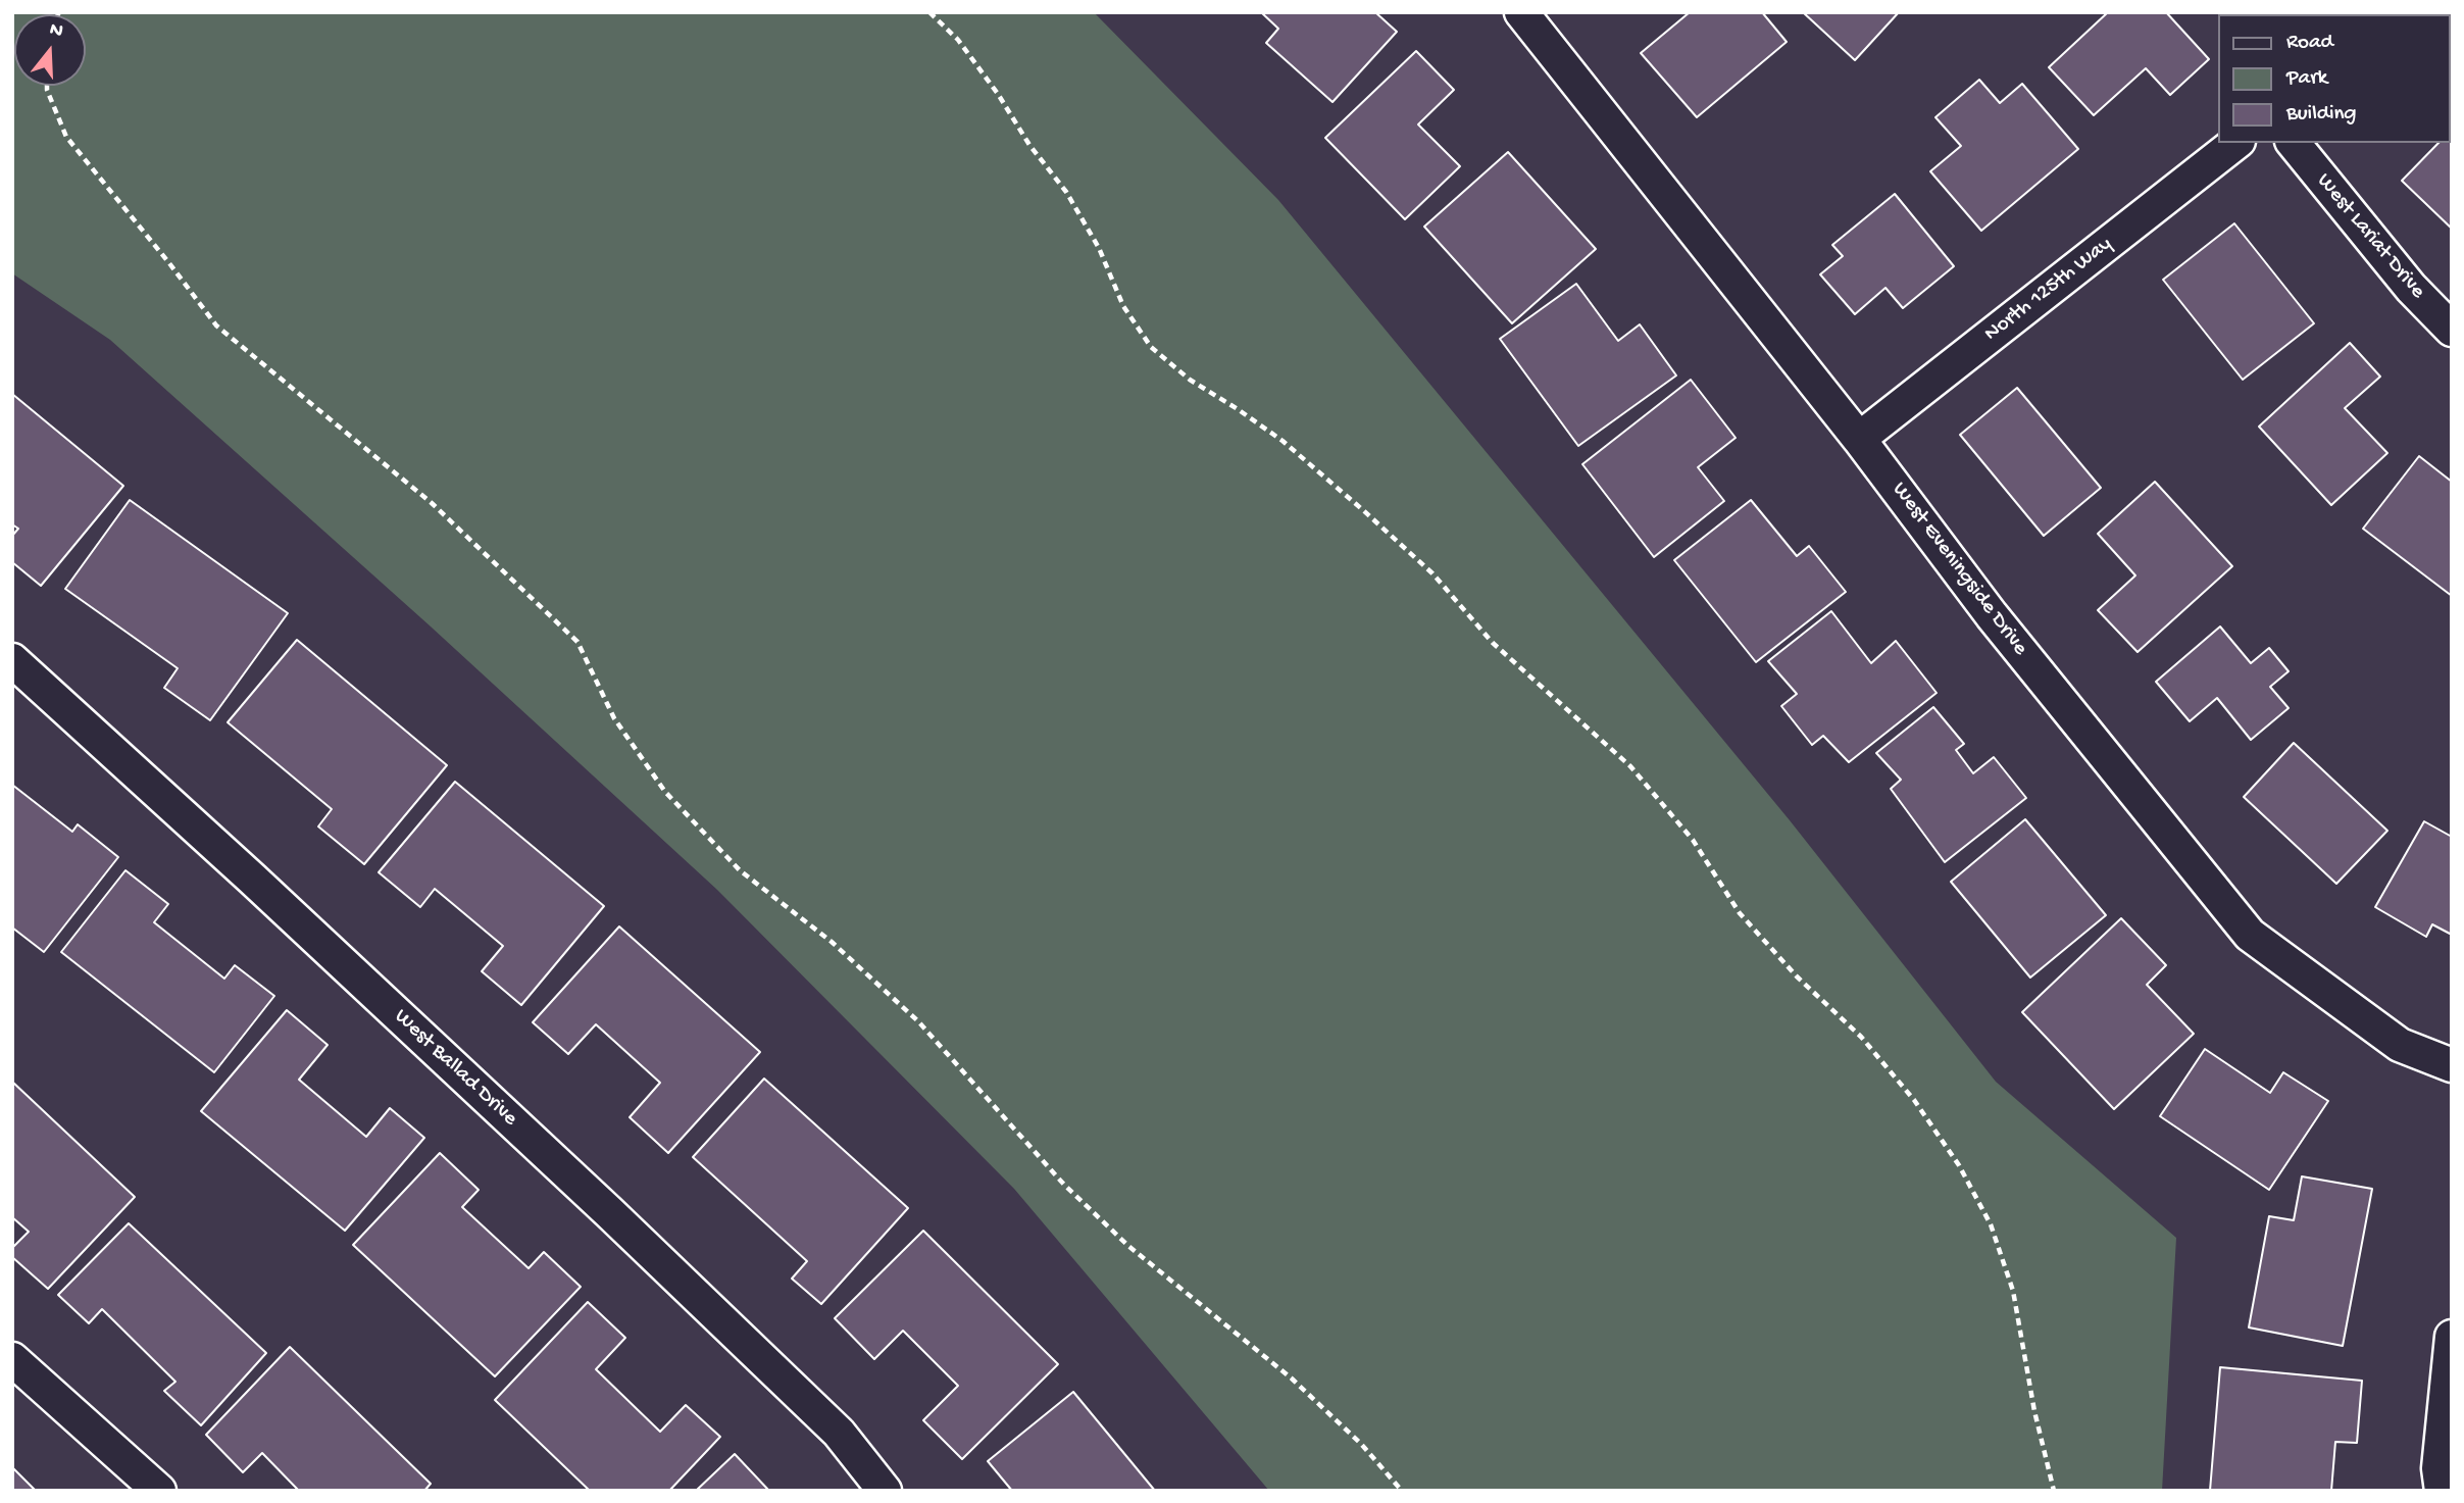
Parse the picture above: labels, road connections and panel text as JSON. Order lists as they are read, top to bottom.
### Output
{
  "streets": {
    "street": [
      "West Lariat Drive",
      "North 125th Way",
      "West Eveningside Drive",
      "West Ballad Drive"
    ]
  },
  "crossings": [
    ["North 125th Way", "West Eveningside Drive"]
  ],
  "legend": ["Road", "Park", "Building"],
  "north": "top"
}
